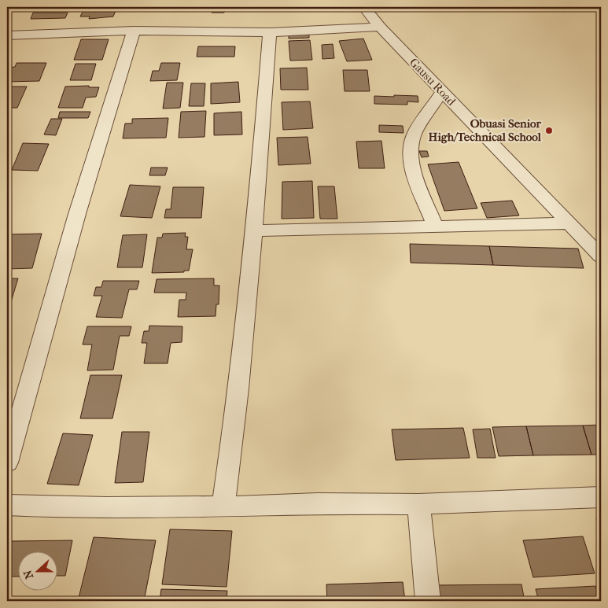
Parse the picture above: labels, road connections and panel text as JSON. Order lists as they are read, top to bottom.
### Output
{
  "streets": {
    "street": ["Gausu Road"]
  },
  "places": ["Obuasi Senior High/Technical School"],
  "north": "left"
}
